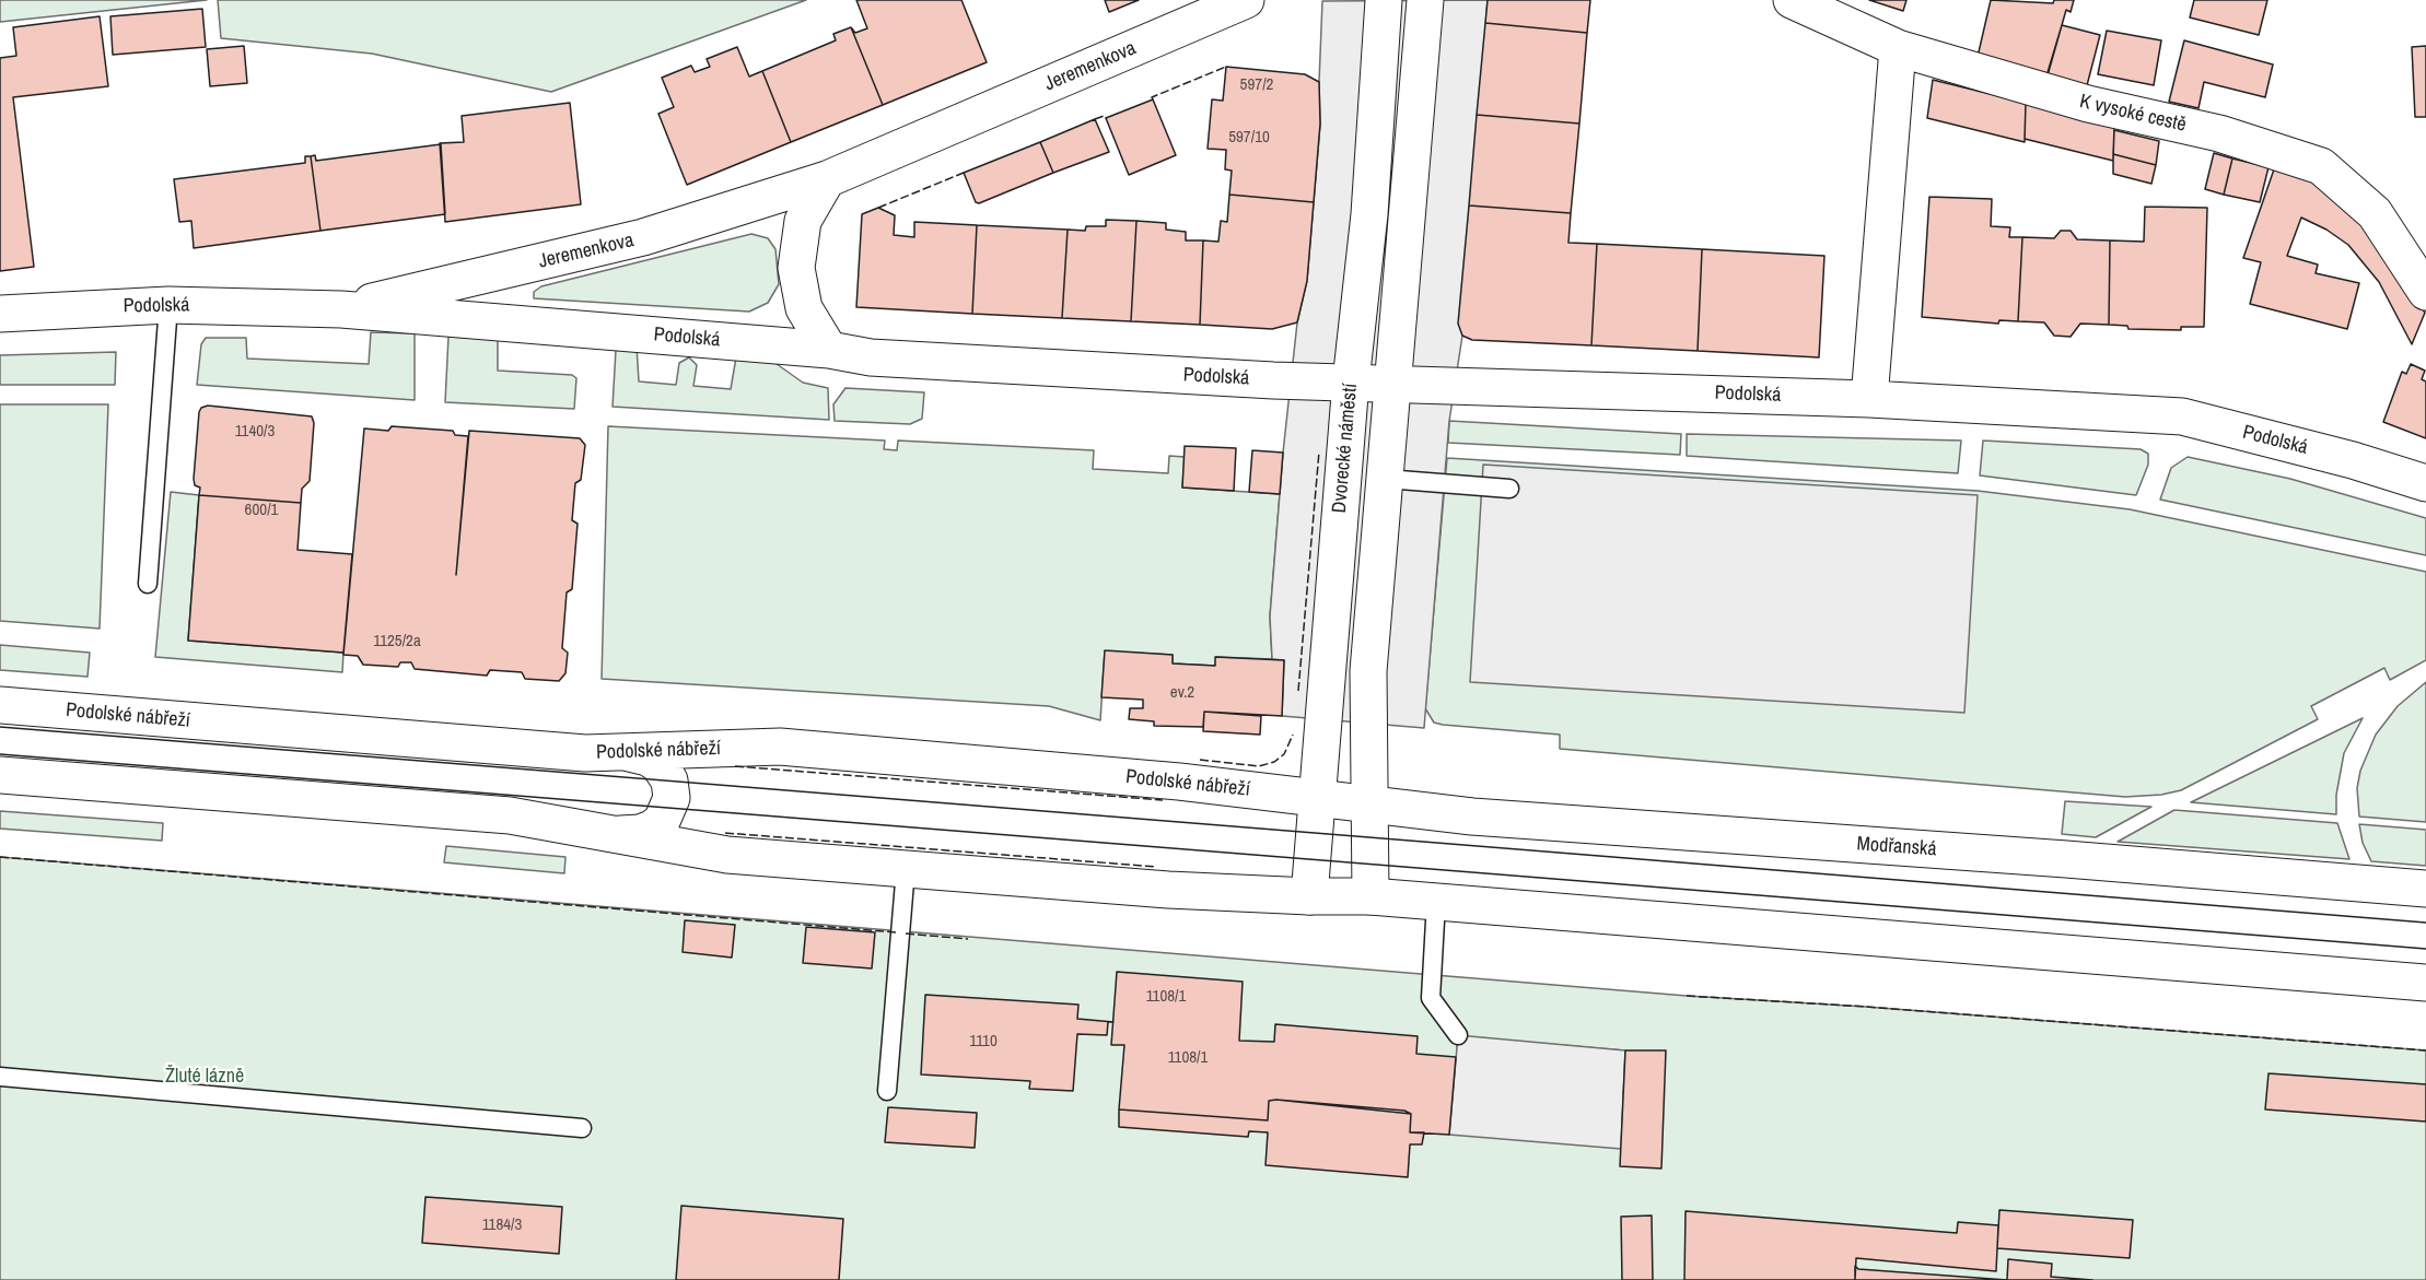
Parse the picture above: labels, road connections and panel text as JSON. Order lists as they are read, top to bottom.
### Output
{
  "streets": {
    "street": [
      "Jeremenkova",
      "K vysoké cestě",
      "Podolská",
      "Dvorecké náměstí",
      "Podolské nábřeží",
      "Modřanská"
    ]
  },
  "crossings": [
    ["Jeremenkova", "Podolská"],
    ["Podolská", "Dvorecké náměstí"],
    ["Dvorecké náměstí", "Podolské nábřeží"],
    ["Podolské nábřeží", "Modřanská"]
  ],
  "parks": ["Žluté lázně"],
  "house_numbers": [
    "597/2",
    "597/10",
    "1140/3",
    "600/1",
    "1125/2a",
    "ev.2",
    "1108/1",
    "1110",
    "1108/1",
    "1184/3"
  ]
}
